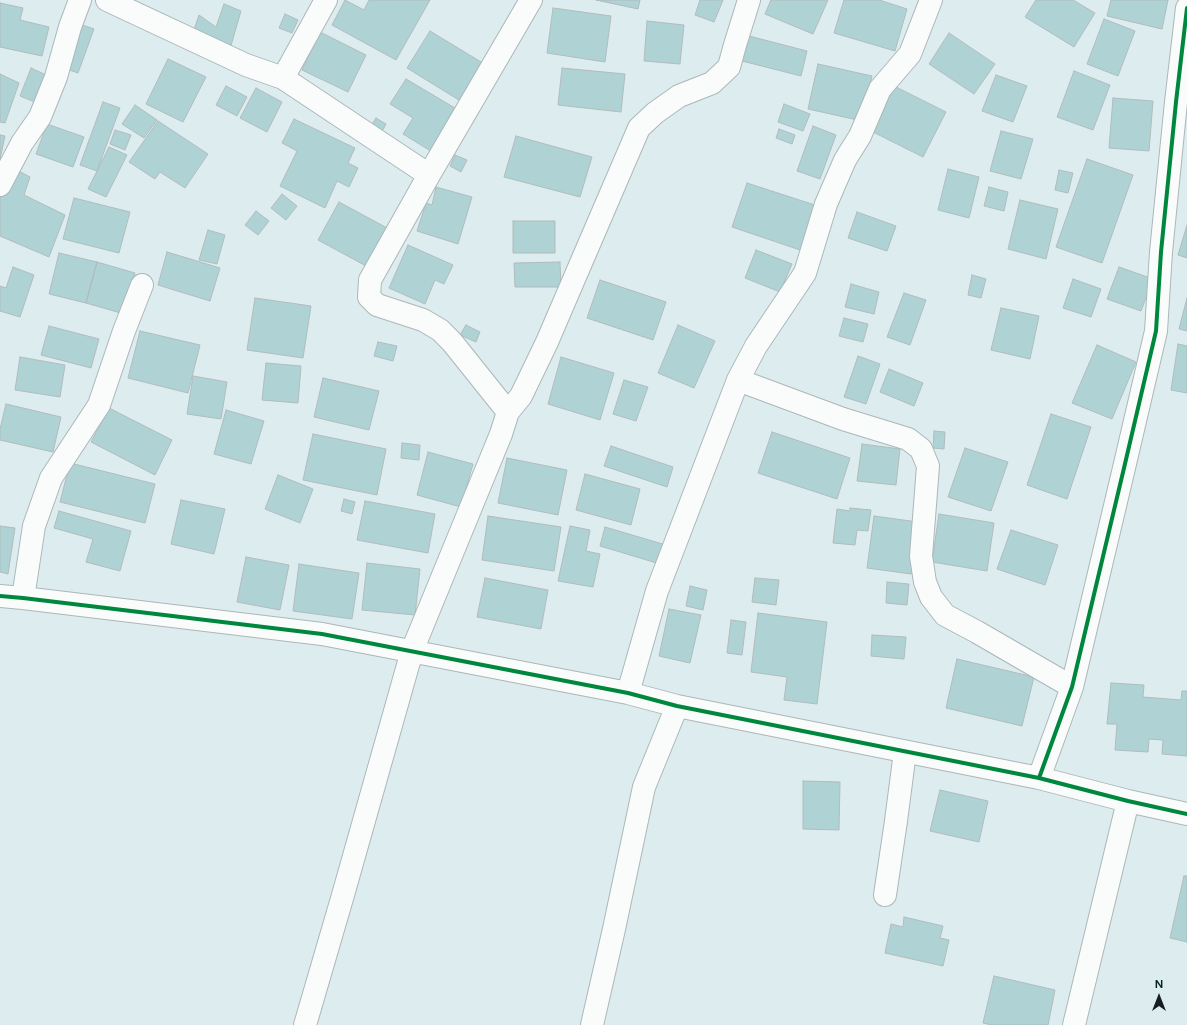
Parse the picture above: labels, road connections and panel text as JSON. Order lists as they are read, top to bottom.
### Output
{
  "north": "top"
}
